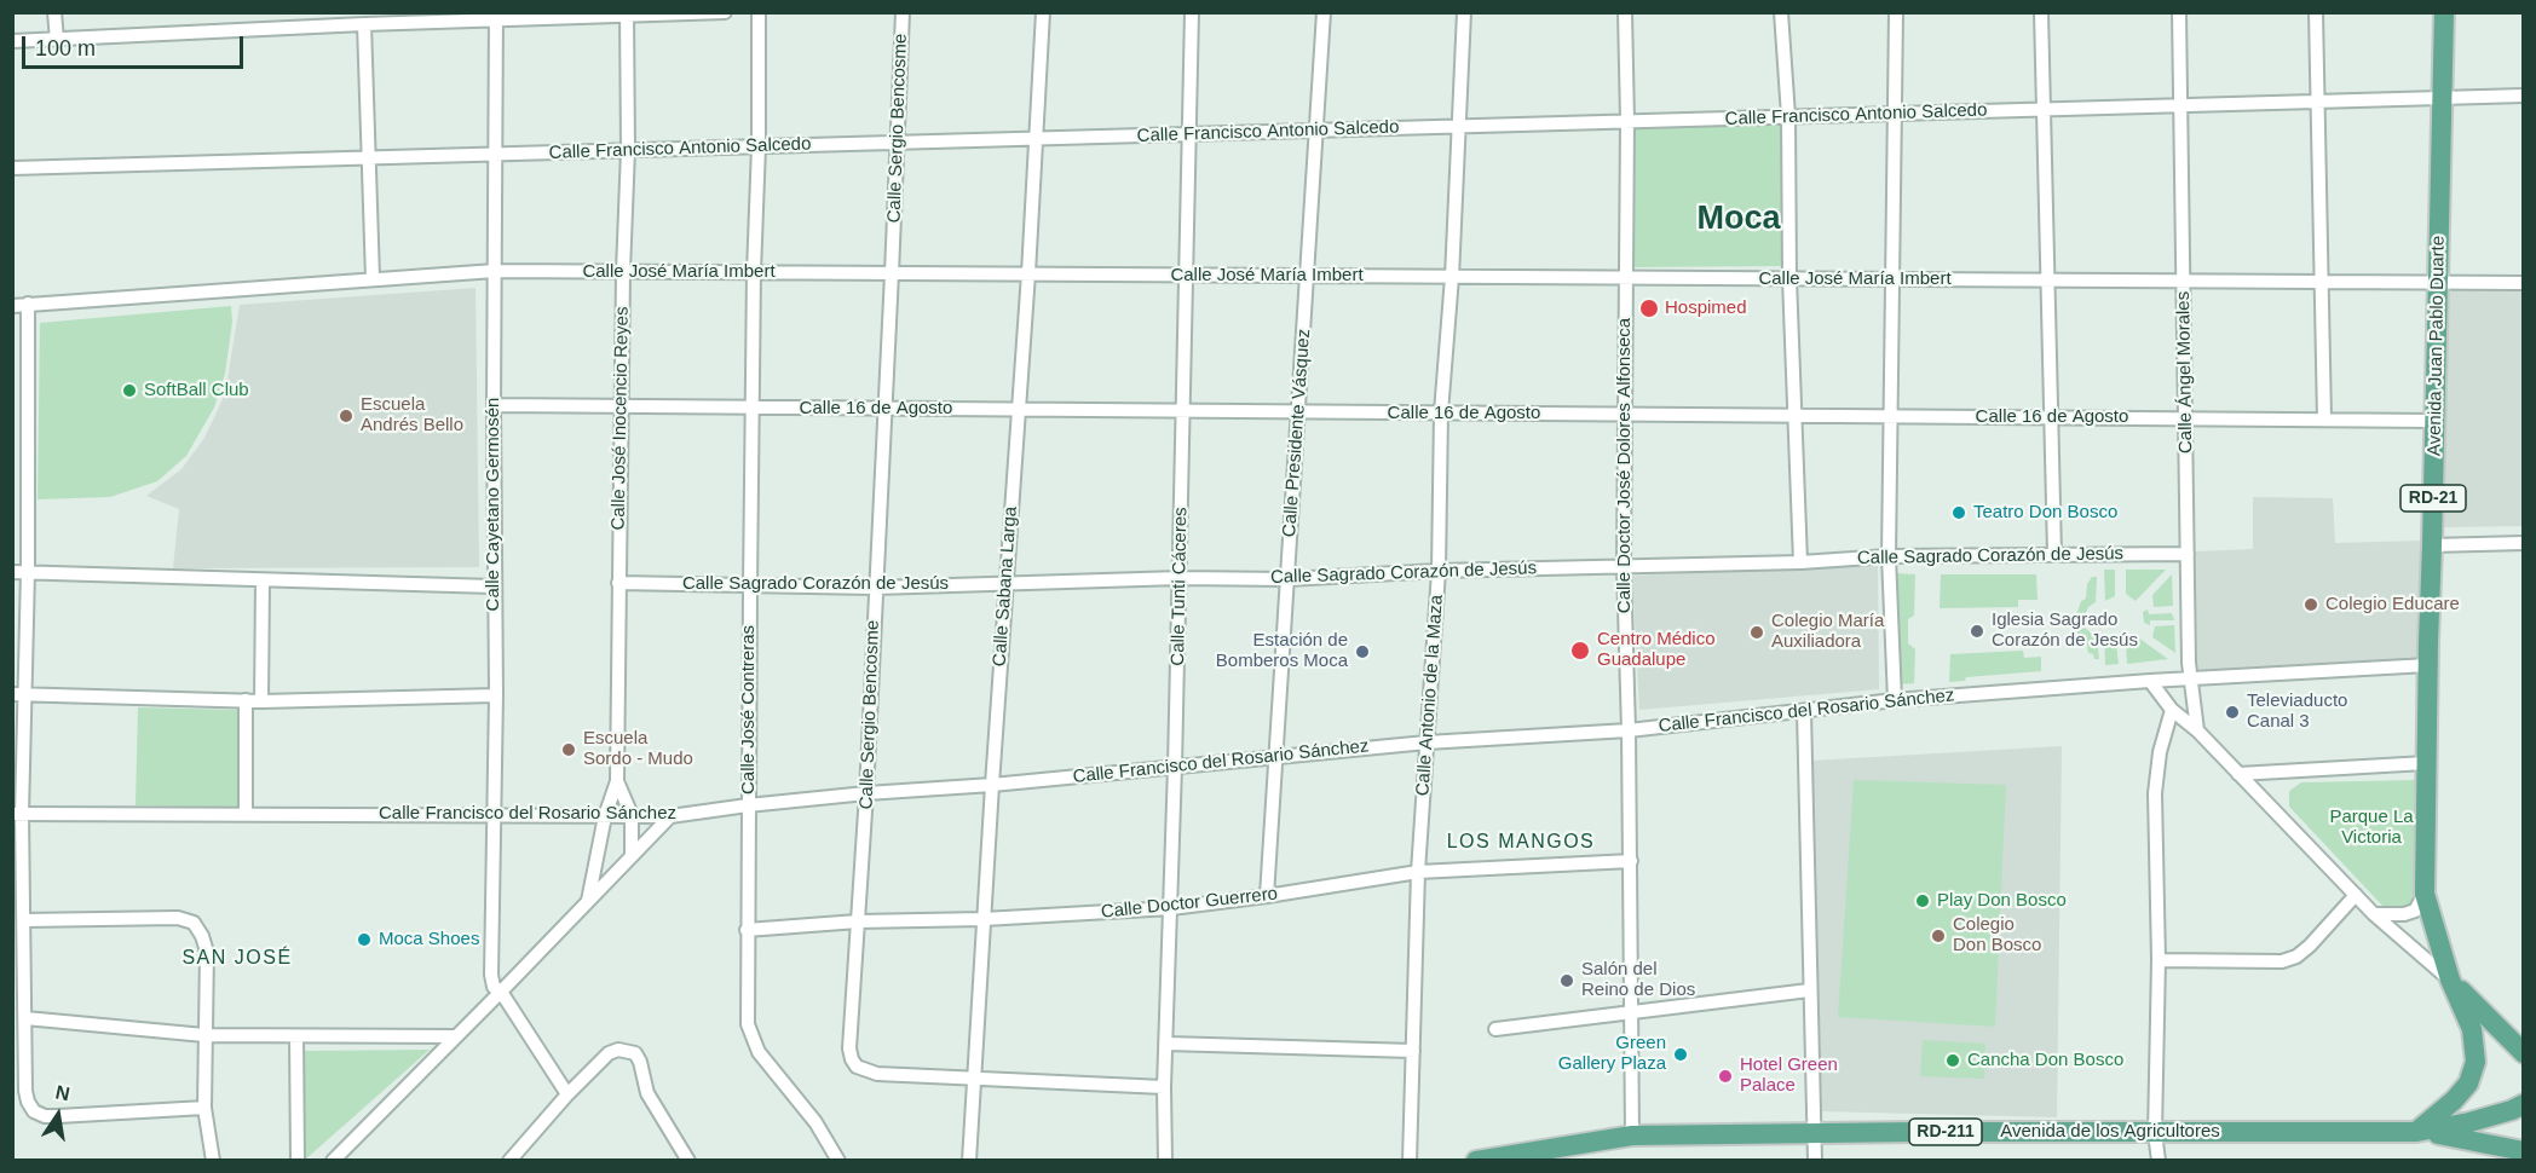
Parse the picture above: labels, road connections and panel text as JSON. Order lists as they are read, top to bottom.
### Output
{
  "streets": {
    "main road": [
      "Avenida Juan Pablo Duarte",
      "RD-21",
      "RD-211",
      "Avenida de los Agricultores"
    ],
    "street": [
      "Calle Francisco Antonio Salcedo",
      "Calle Sergio Bencosme",
      "Calle José María Imbert",
      "Calle Ángel Morales",
      "Calle 16 de Agosto",
      "Calle José Inocencio Reyes",
      "Calle Presidente Vásquez",
      "Calle Doctor José Dolores Alfonseca",
      "Calle Cayetano Germosén",
      "Calle Sagrado Corazón de Jesús",
      "Calle Sabana Larga",
      "Calle Tunti Cáceres",
      "Calle Antonio de la Maza",
      "Calle José Contreras",
      "Calle Francisco del Rosario Sánchez",
      "Calle Doctor Guerrero"
    ]
  },
  "crossings": [
    ["Calle Francisco Antonio Salcedo", "Calle Sergio Bencosme"],
    ["Calle Francisco Antonio Salcedo", "Avenida Juan Pablo Duarte"],
    ["Calle Francisco Antonio Salcedo", "Calle Ángel Morales"],
    ["Calle Francisco Antonio Salcedo", "Calle José Inocencio Reyes"],
    ["Calle Francisco Antonio Salcedo", "Calle Presidente Vásquez"],
    ["Calle Francisco Antonio Salcedo", "Calle Doctor José Dolores Alfonseca"],
    ["Calle Francisco Antonio Salcedo", "Calle Cayetano Germosén"],
    ["Calle Francisco Antonio Salcedo", "Calle Sabana Larga"],
    ["Calle Francisco Antonio Salcedo", "Calle Tunti Cáceres"],
    ["Calle Francisco Antonio Salcedo", "Calle Antonio de la Maza"],
    ["Calle Francisco Antonio Salcedo", "Calle José Contreras"],
    ["Calle Sergio Bencosme", "Calle José María Imbert"],
    ["Calle Sergio Bencosme", "Calle 16 de Agosto"],
    ["Calle Sergio Bencosme", "Calle Sagrado Corazón de Jesús"],
    ["Calle Sergio Bencosme", "Calle Sabana Larga"],
    ["Calle Sergio Bencosme", "Calle Francisco del Rosario Sánchez"],
    ["Calle Sergio Bencosme", "Calle Doctor Guerrero"],
    ["Calle José María Imbert", "Avenida Juan Pablo Duarte"],
    ["Calle José María Imbert", "Calle Ángel Morales"],
    ["Calle José María Imbert", "Calle José Inocencio Reyes"],
    ["Calle José María Imbert", "Calle Presidente Vásquez"],
    ["Calle José María Imbert", "Calle Doctor José Dolores Alfonseca"],
    ["Calle José María Imbert", "Calle Cayetano Germosén"],
    ["Calle José María Imbert", "Calle Sabana Larga"],
    ["Calle José María Imbert", "Calle Tunti Cáceres"],
    ["Calle José María Imbert", "Calle Antonio de la Maza"],
    ["Calle José María Imbert", "Calle José Contreras"],
    ["Avenida Juan Pablo Duarte", "Calle 16 de Agosto"],
    ["Avenida Juan Pablo Duarte", "RD-21"],
    ["Avenida Juan Pablo Duarte", "Calle Francisco del Rosario Sánchez"],
    ["Avenida Juan Pablo Duarte", "Avenida de los Agricultores"],
    ["Calle Ángel Morales", "Calle 16 de Agosto"],
    ["Calle Ángel Morales", "Calle Sagrado Corazón de Jesús"],
    ["Calle Ángel Morales", "Calle Francisco del Rosario Sánchez"],
    ["Calle 16 de Agosto", "Calle José Inocencio Reyes"],
    ["Calle 16 de Agosto", "Calle Presidente Vásquez"],
    ["Calle 16 de Agosto", "Calle Doctor José Dolores Alfonseca"],
    ["Calle 16 de Agosto", "Calle Cayetano Germosén"],
    ["Calle 16 de Agosto", "Calle Sabana Larga"],
    ["Calle 16 de Agosto", "Calle Tunti Cáceres"],
    ["Calle 16 de Agosto", "Calle Antonio de la Maza"],
    ["Calle 16 de Agosto", "Calle José Contreras"],
    ["Calle José Inocencio Reyes", "Calle Sagrado Corazón de Jesús"],
    ["Calle José Inocencio Reyes", "Calle Francisco del Rosario Sánchez"],
    ["Calle Presidente Vásquez", "Calle Sagrado Corazón de Jesús"],
    ["Calle Presidente Vásquez", "Calle Francisco del Rosario Sánchez"],
    ["Calle Presidente Vásquez", "Calle Doctor Guerrero"],
    ["Calle Doctor José Dolores Alfonseca", "Calle Sagrado Corazón de Jesús"],
    ["Calle Doctor José Dolores Alfonseca", "Calle Francisco del Rosario Sánchez"],
    ["Calle Doctor José Dolores Alfonseca", "Calle Doctor Guerrero"],
    ["Calle Doctor José Dolores Alfonseca", "Avenida de los Agricultores"],
    ["Calle Cayetano Germosén", "Calle Francisco del Rosario Sánchez"],
    ["Calle Sagrado Corazón de Jesús", "Calle Sabana Larga"],
    ["Calle Sagrado Corazón de Jesús", "Calle Tunti Cáceres"],
    ["Calle Sagrado Corazón de Jesús", "Calle Antonio de la Maza"],
    ["Calle Sagrado Corazón de Jesús", "Calle José Contreras"],
    ["Calle Sabana Larga", "Calle Francisco del Rosario Sánchez"],
    ["Calle Sabana Larga", "Calle Doctor Guerrero"],
    ["Calle Tunti Cáceres", "Calle Francisco del Rosario Sánchez"],
    ["Calle Tunti Cáceres", "Calle Doctor Guerrero"],
    ["Calle Antonio de la Maza", "Calle Francisco del Rosario Sánchez"],
    ["Calle Antonio de la Maza", "Calle Doctor Guerrero"],
    ["Calle José Contreras", "Calle Francisco del Rosario Sánchez"],
    ["Calle José Contreras", "Calle Doctor Guerrero"]
  ],
  "districts": ["Moca", "LOS MANGOS", "SAN JOSÉ"],
  "parks": ["Parque La Victoria"],
  "places": [
    "Hospimed",
    "SoftBall Club",
    "Escuela Andrés Bello",
    "Teatro Don Bosco",
    "Colegio Educare",
    "Iglesia Sagrado Corazón de Jesús",
    "Colegio María Auxiliadora",
    "Centro Médico Guadalupe",
    "Estación de Bomberos Moca",
    "Televiaducto Canal 3",
    "Escuela Sordo - Mudo",
    "Play Don Bosco",
    "Colegio Don Bosco",
    "Moca Shoes",
    "Salón del Reino de Dios",
    "Green Gallery Plaza",
    "Cancha Don Bosco",
    "Hotel Green Palace"
  ],
  "scale_bar": "100 m",
  "north": "top"
}
